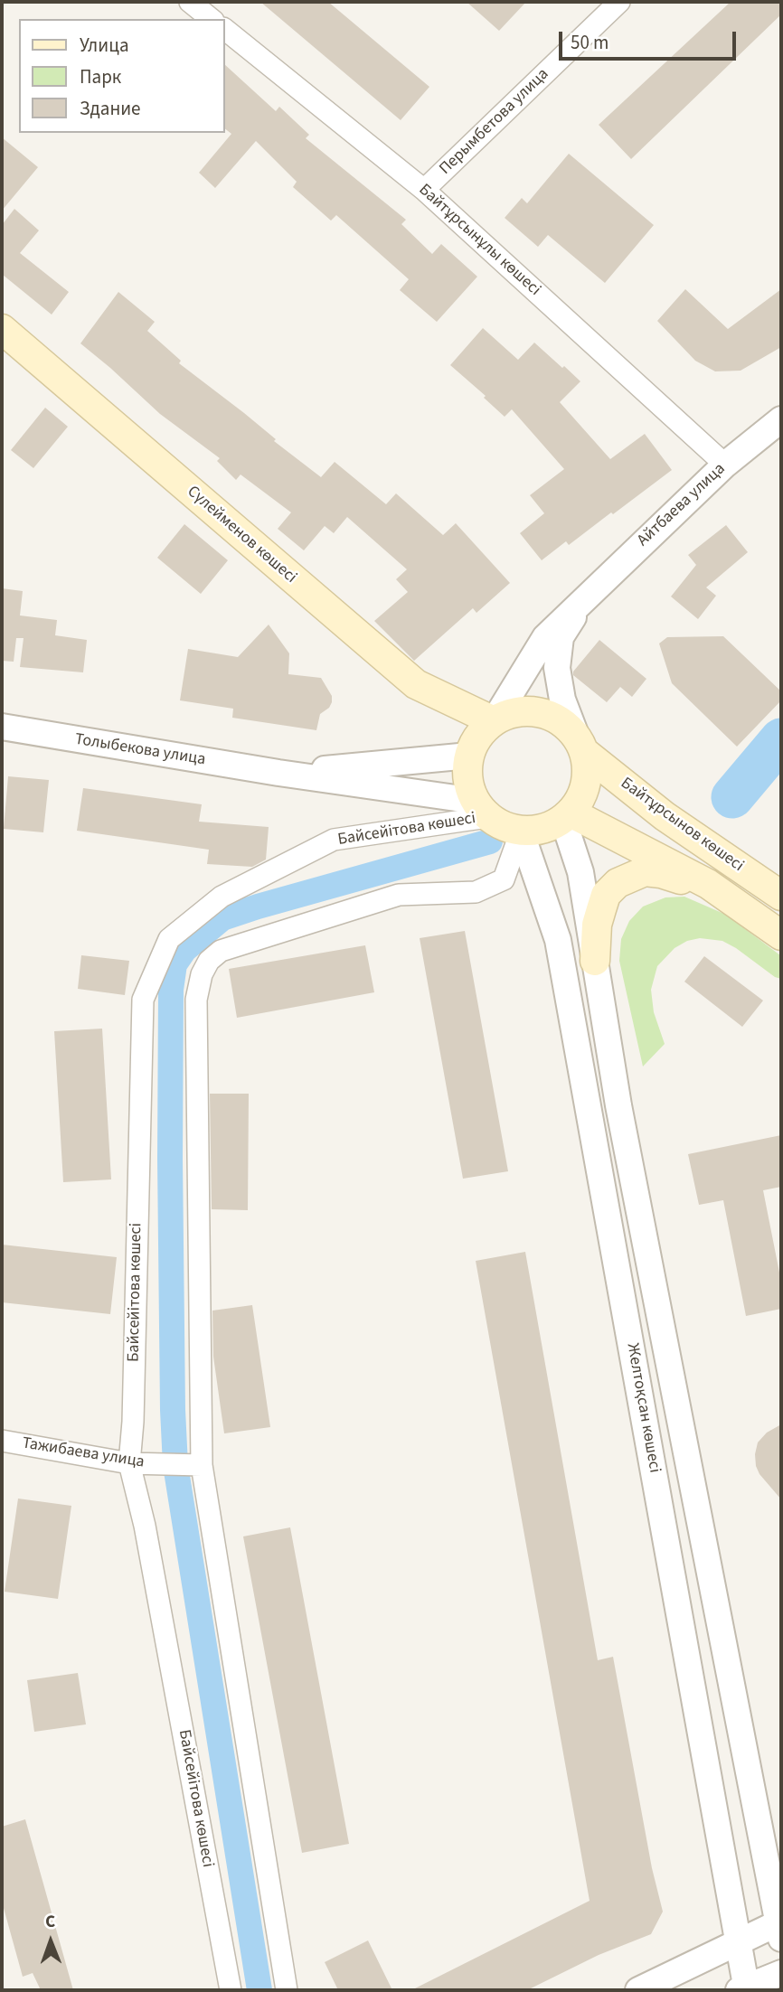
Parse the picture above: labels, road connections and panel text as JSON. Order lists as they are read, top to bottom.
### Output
{
  "streets": {
    "main road": ["Сүлейменов көшесі", "Байтұрсынов көшесі"],
    "street": [
      "Перымбетова улица",
      "Байтұрсынұлы көшесі",
      "Айтбаева улица",
      "Толыбекова улица",
      "Байсейітова көшесі",
      "Желтоқсан көшесі",
      "Тажибаева улица"
    ]
  },
  "crossings": [
    ["Перымбетова улица", "Байтұрсынұлы көшесі"],
    ["Байтұрсынұлы көшесі", "Айтбаева улица"],
    ["Сүлейменов көшесі", "Байтұрсынов көшесі"],
    ["Сүлейменов көшесі", "Байсейітова көшесі"],
    ["Сүлейменов көшесі", "Желтоқсан көшесі"],
    ["Байтұрсынов көшесі", "Байсейітова көшесі"],
    ["Байтұрсынов көшесі", "Желтоқсан көшесі"],
    ["Байсейітова көшесі", "Желтоқсан көшесі"],
    ["Байсейітова көшесі", "Тажибаева улица"]
  ],
  "legend": ["Улица", "Парк", "Здание"],
  "scale_bar": "50 m",
  "north": "top"
}
